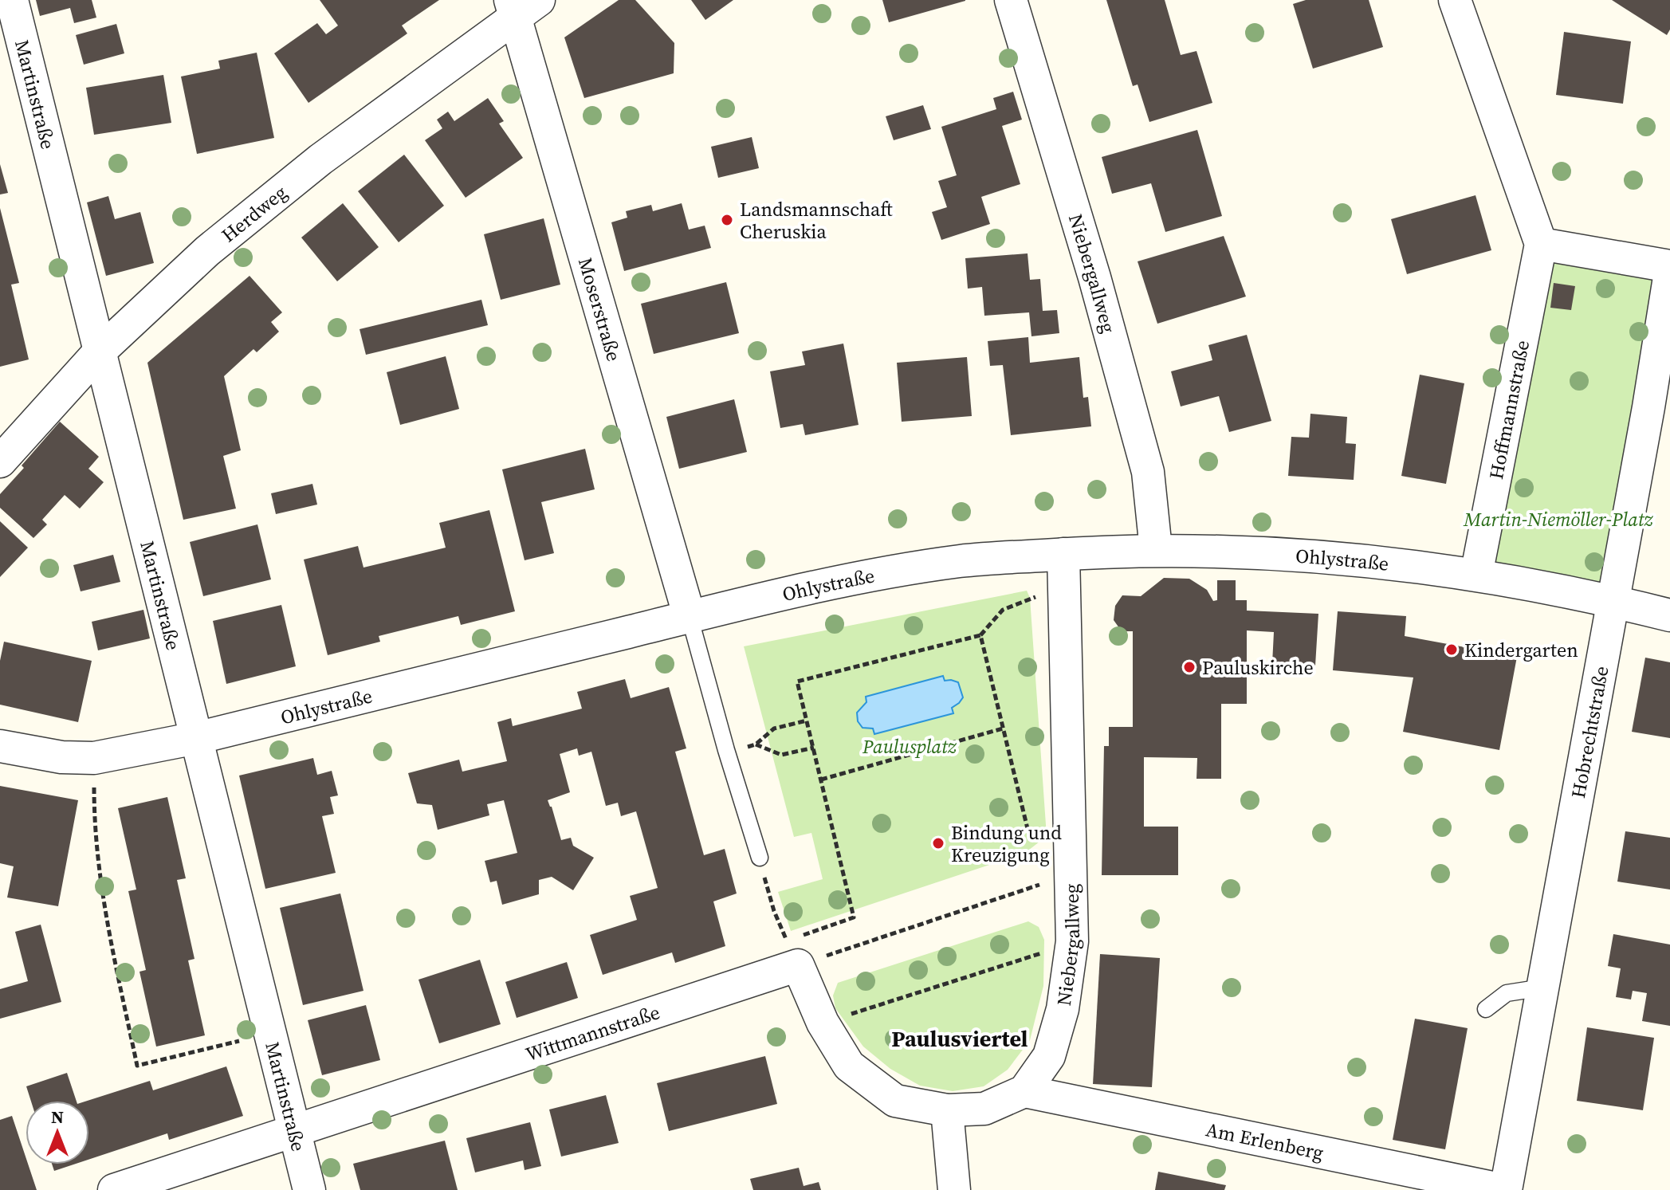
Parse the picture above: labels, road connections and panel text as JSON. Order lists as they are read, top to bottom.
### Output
{
  "streets": {
    "street": [
      "Martinstraße",
      "Herdweg",
      "Niebergallweg",
      "Moserstraße",
      "Hoffmannstraße",
      "Ohlystraße",
      "Hobrechtstraße",
      "Wittmannstraße",
      "Am Erlenberg"
    ]
  },
  "crossings": [
    ["Martinstraße", "Herdweg"],
    ["Martinstraße", "Ohlystraße"],
    ["Martinstraße", "Wittmannstraße"],
    ["Herdweg", "Moserstraße"],
    ["Niebergallweg", "Ohlystraße"],
    ["Niebergallweg", "Am Erlenberg"],
    ["Moserstraße", "Ohlystraße"],
    ["Hoffmannstraße", "Ohlystraße"],
    ["Ohlystraße", "Hobrechtstraße"],
    ["Hobrechtstraße", "Am Erlenberg"]
  ],
  "districts": ["Paulusviertel"],
  "parks": ["Martin-Niemöller-Platz", "Paulusplatz"],
  "places": [
    "Landsmannschaft Cheruskia",
    "Kindergarten",
    "Pauluskirche",
    "Bindung und Kreuzigung"
  ],
  "north": "top"
}
